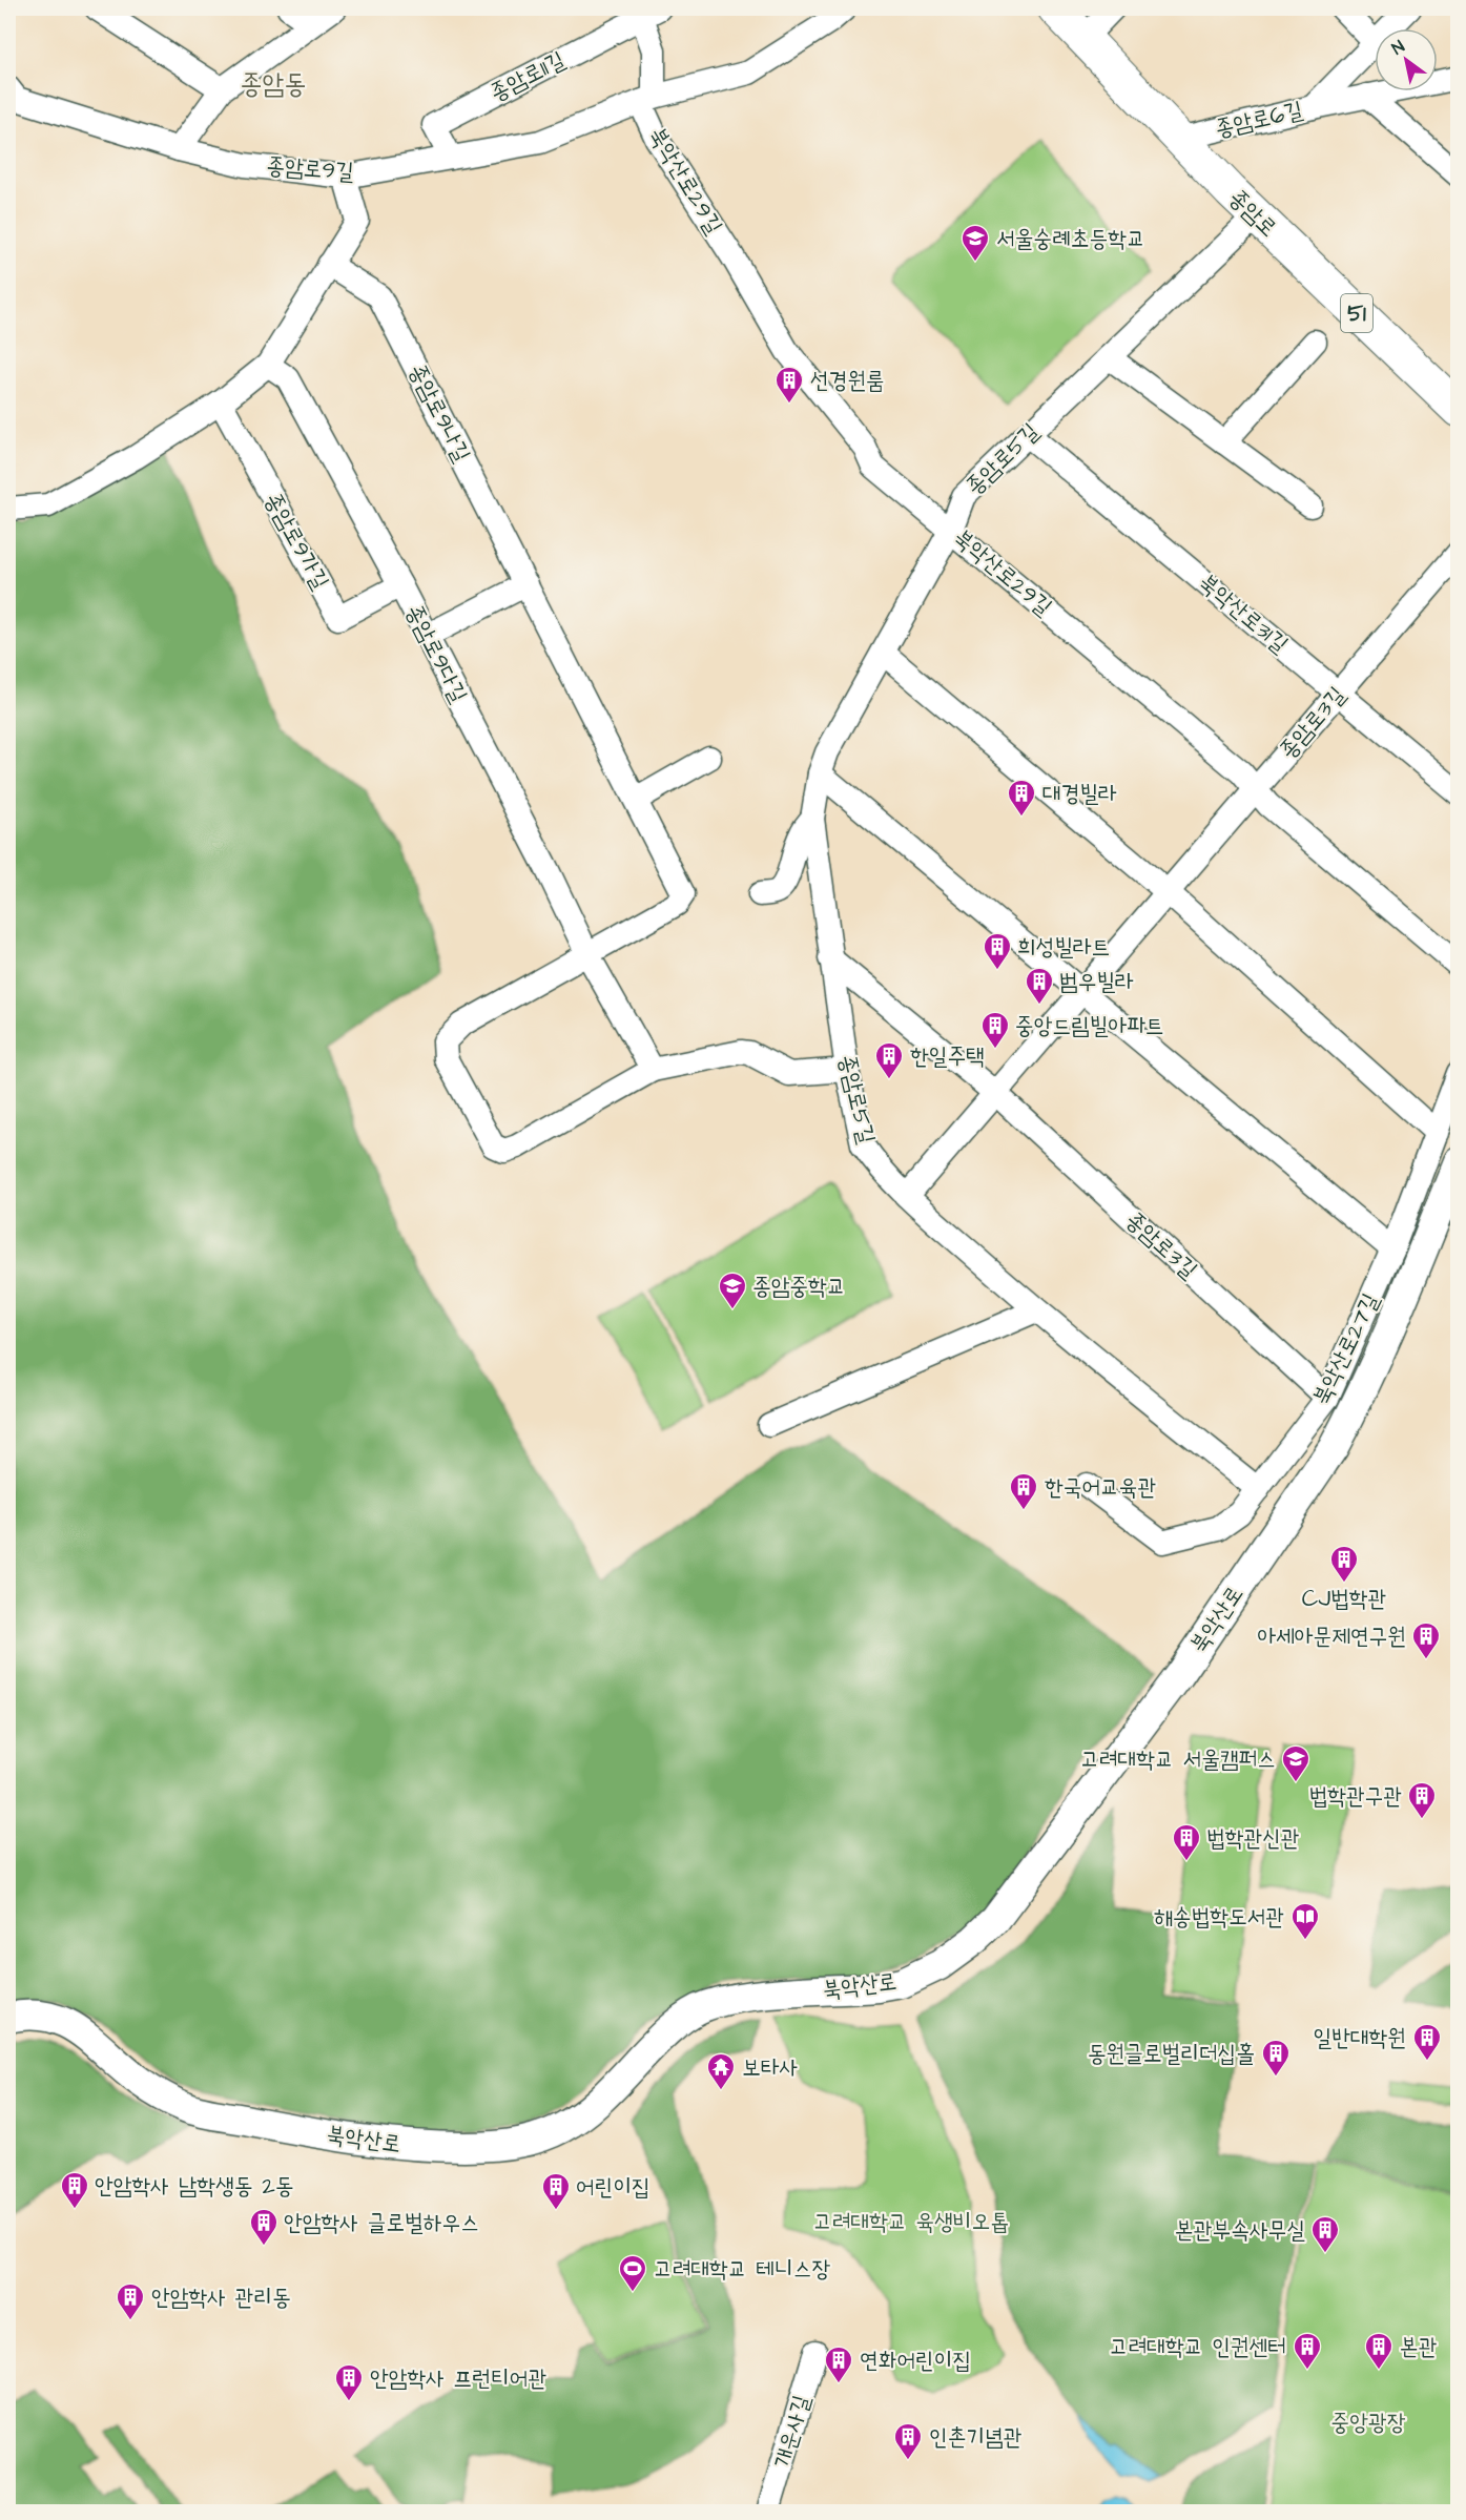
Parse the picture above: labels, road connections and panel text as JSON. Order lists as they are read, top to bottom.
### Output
{
  "streets": {
    "main road": ["종암로", "51"],
    "street": [
      "종암로11길",
      "종암로6길",
      "종암로9길",
      "북악산로29길",
      "종암로9나길",
      "종암로5길",
      "종암로9가길",
      "북악산로31길",
      "종암로9다길",
      "종암로3길",
      "북악산로27길",
      "북악산로",
      "개운사길"
    ]
  },
  "crossings": [
    ["종암로11길", "종암로9길"],
    ["종암로6길", "종암로"],
    ["종암로9길", "북악산로29길"],
    ["북악산로29길", "종암로5길"],
    ["북악산로29길", "종암로3길"],
    ["종암로", "종암로5길"],
    ["종암로9나길", "종암로9다길"],
    ["종암로5길", "북악산로31길"],
    ["종암로5길", "종암로3길"],
    ["종암로5길", "북악산로27길"],
    ["종암로9가길", "종암로9다길"],
    ["북악산로31길", "종암로3길"],
    ["종암로3길", "북악산로27길"]
  ],
  "districts": ["종암동"],
  "parks": ["고려대학교 육생비오톱", "중앙광장"],
  "places": {
    "school or university": ["서울숭례초등학교", "종암중학교", "고려대학교 서울캠퍼스"],
    "building": [
      "선경원룸",
      "대경빌라",
      "희성빌라트",
      "범우빌라",
      "중앙드림빌아파트",
      "한일주택",
      "한국어교육관",
      "CJ법학관",
      "아세아문제연구원",
      "법학관구관",
      "법학관신관",
      "일반대학원",
      "동원글로벌리더십홀",
      "안암학사 남학생동 2동",
      "어린이집",
      "안암학사 글로벌하우스",
      "본관부속사무실",
      "안암학사 관리동",
      "고려대학교 인권센터",
      "본관",
      "연화어린이집",
      "안암학사 프런티어관",
      "인촌기념관"
    ],
    "library": ["해송법학도서관"],
    "temple": ["보타사"],
    "sports": ["고려대학교 테니스장"]
  },
  "north": "top left"
}
